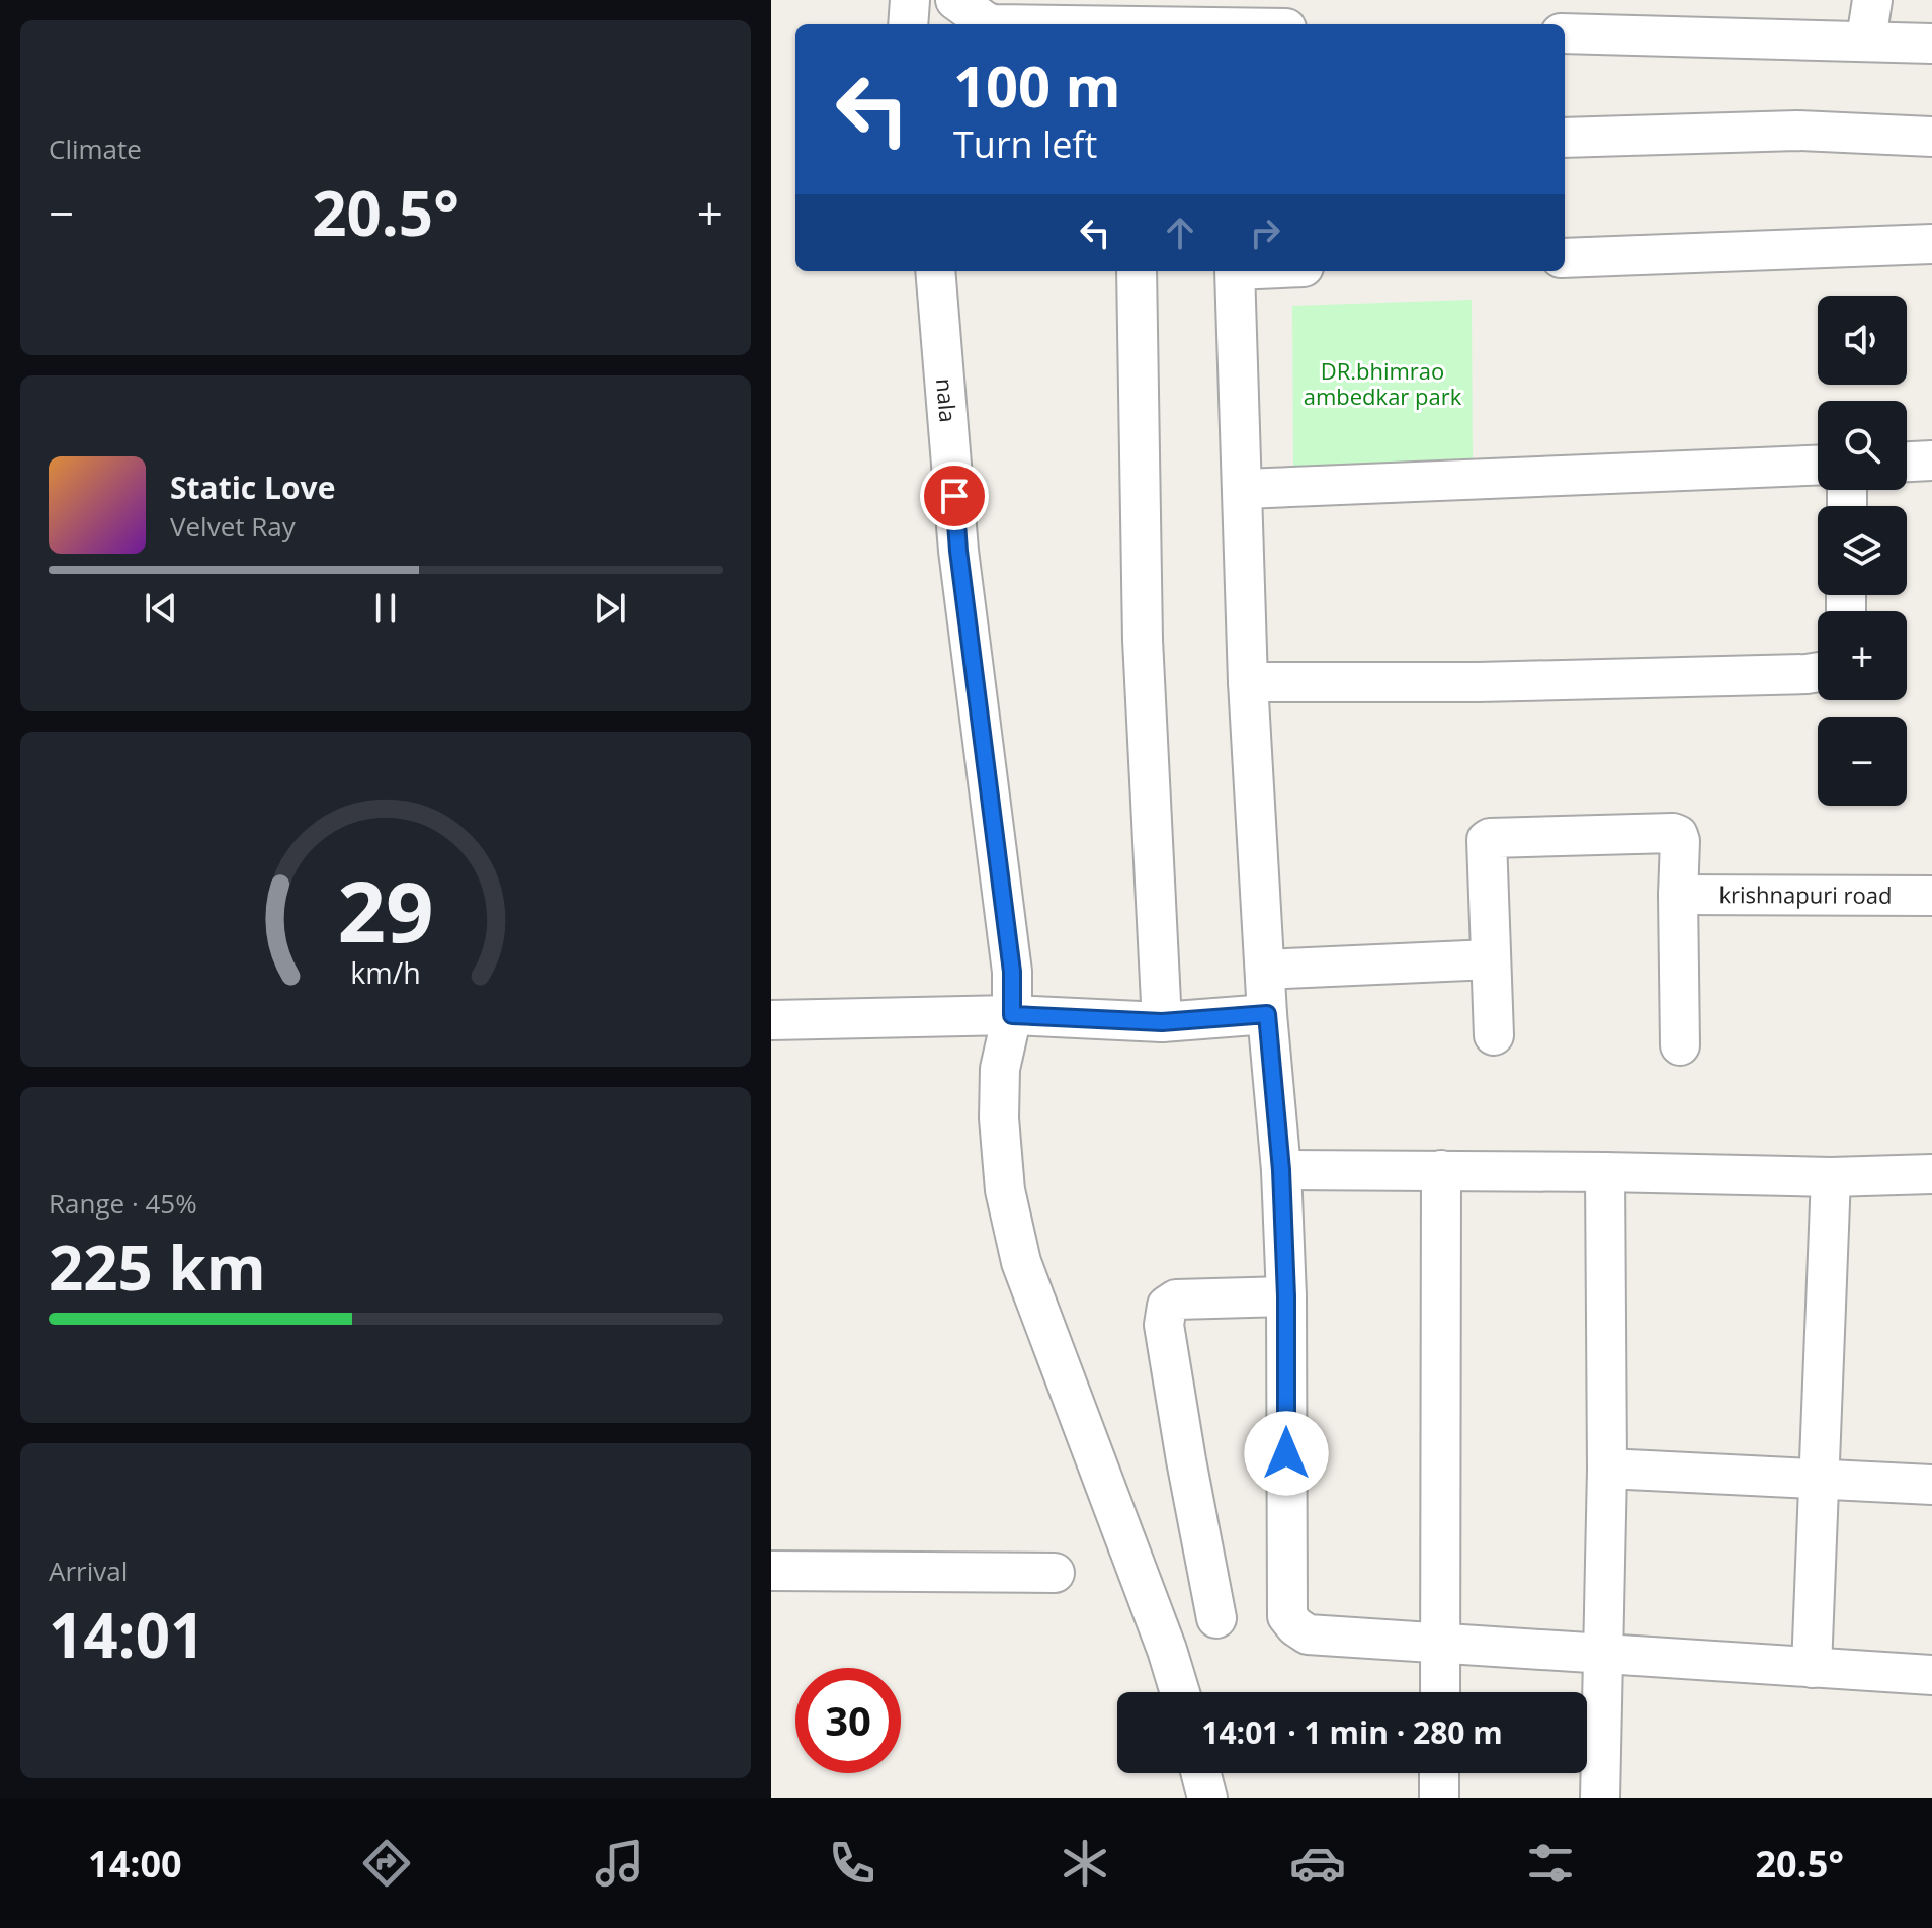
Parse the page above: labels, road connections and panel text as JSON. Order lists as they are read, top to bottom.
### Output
{
  "streets": {
    "street": ["nala", "krishnapuri road"]
  },
  "parks": ["DR.bhimrao ambedkar park"],
  "page": {
    "tile": [
      "Climate",
      ["Range · 45%", "225 km"],
      ["Arrival", "14:01"]
    ],
    "turn": ["100 m", "Turn left"],
    "heat": ["−", "20.5°", "+"],
    "map_buttons": ["+", "−"],
    "song": ["Static Love", "Velvet Ray"],
    "limit": "30",
    "trip": "14:01 · 1 min · 280 m",
    "tabs": ["14:00", "20.5°"],
    "gauge": ["29", "km/h"]
  }
}
